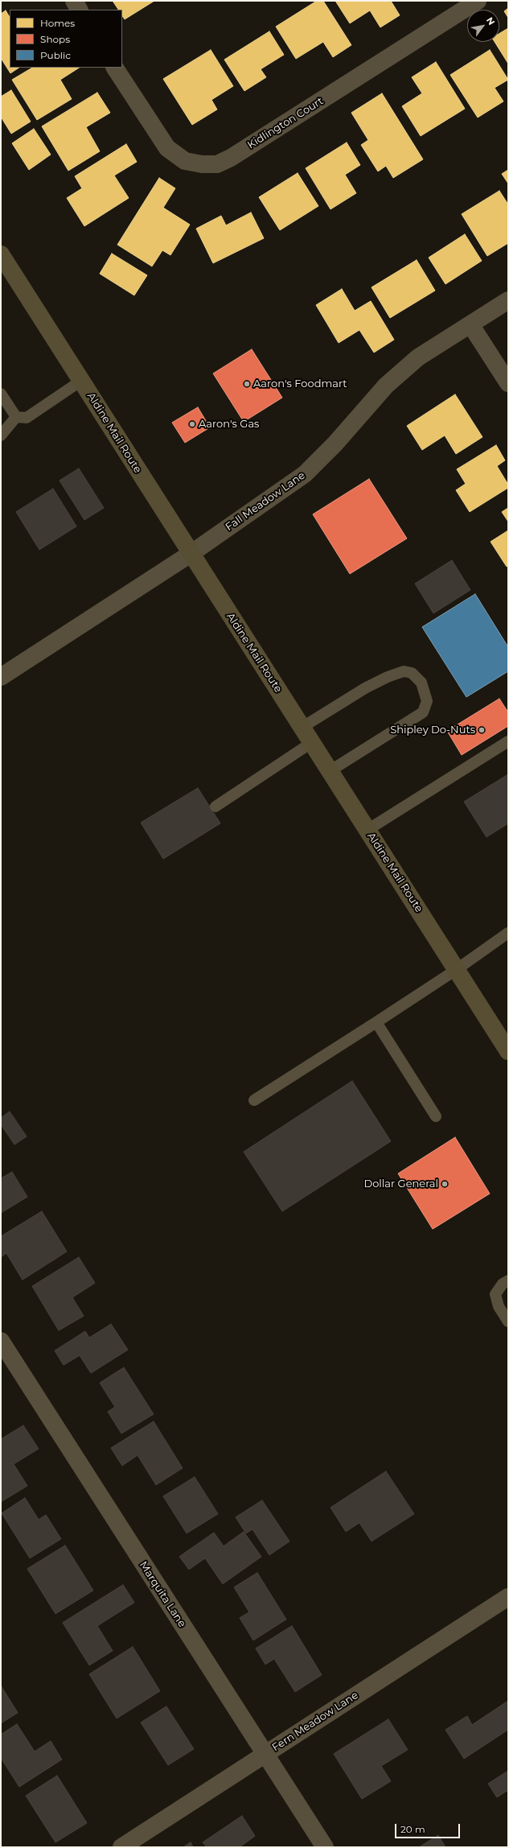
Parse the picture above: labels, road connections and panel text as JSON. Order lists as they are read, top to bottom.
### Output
{
  "streets": {
    "main road": ["Aldine Mail Route"],
    "street": [
      "Kidlington Court",
      "Fall Meadow Lane",
      "Marquita Lane",
      "Fern Meadow Lane"
    ]
  },
  "crossings": [
    ["Aldine Mail Route", "Fall Meadow Lane"],
    ["Marquita Lane", "Fern Meadow Lane"]
  ],
  "places": [
    "Aaron's Foodmart",
    "Aaron's Gas",
    "Shipley Do-Nuts",
    "Dollar General"
  ],
  "legend": ["Homes", "Shops", "Public"],
  "scale_bar": "20 m",
  "north": "top right"
}
